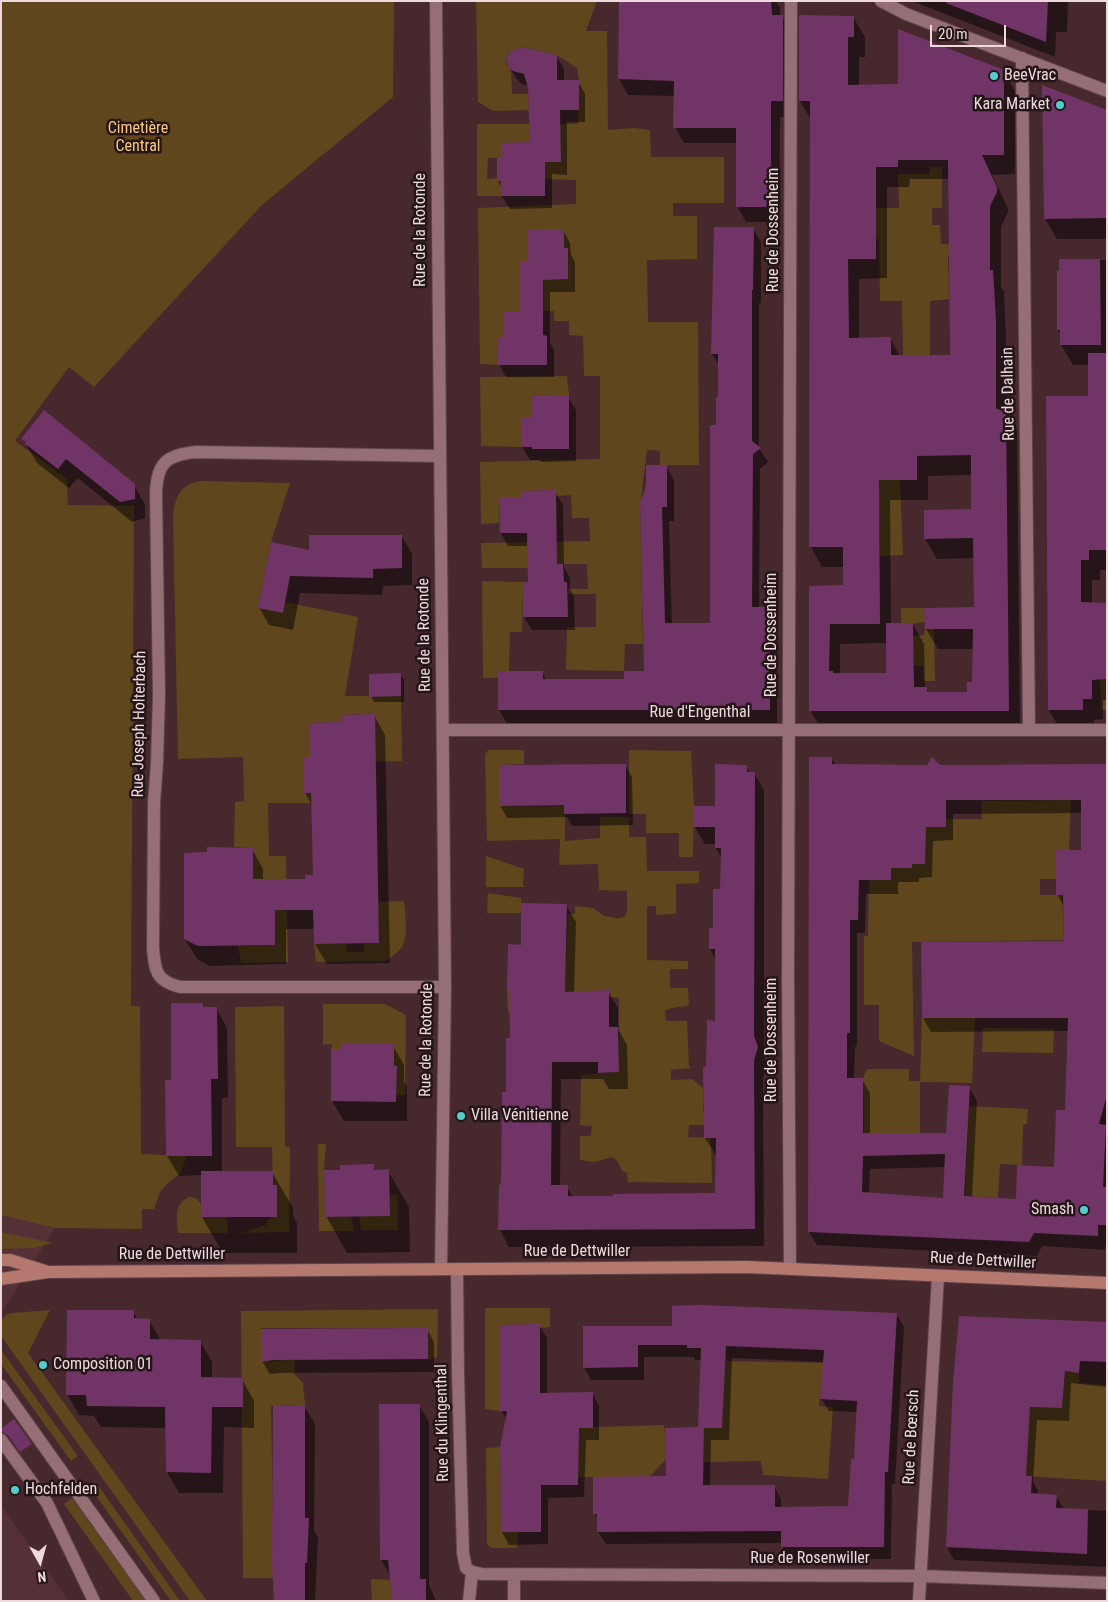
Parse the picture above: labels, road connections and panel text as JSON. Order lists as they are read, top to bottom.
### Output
{
  "streets": {
    "main road": ["Rue de Dettwiller"],
    "street": [
      "Rue de la Rotonde",
      "Rue de Dossenheim",
      "Rue de Dalhain",
      "Rue d'Engenthal",
      "Rue Joseph Holterbach",
      "Rue du Klingenthal",
      "Rue de Bœrsch",
      "Rue de Rosenwiller"
    ]
  },
  "crossings": [
    ["Rue de la Rotonde", "Rue d'Engenthal"],
    ["Rue de la Rotonde", "Rue Joseph Holterbach"],
    ["Rue de la Rotonde", "Rue de Dettwiller"],
    ["Rue de Dossenheim", "Rue d'Engenthal"],
    ["Rue de Dossenheim", "Rue de Dettwiller"],
    ["Rue de Dalhain", "Rue d'Engenthal"],
    ["Rue de Dettwiller", "Rue du Klingenthal"],
    ["Rue de Dettwiller", "Rue de Bœrsch"],
    ["Rue de Bœrsch", "Rue de Rosenwiller"]
  ],
  "parks": ["Cimetière Central"],
  "places": [
    "BeeVrac",
    "Kara Market",
    "Villa Vénitienne",
    "Smash",
    "Composition 01",
    "Hochfelden"
  ],
  "scale_bar": "20 m",
  "north": "bottom"
}
